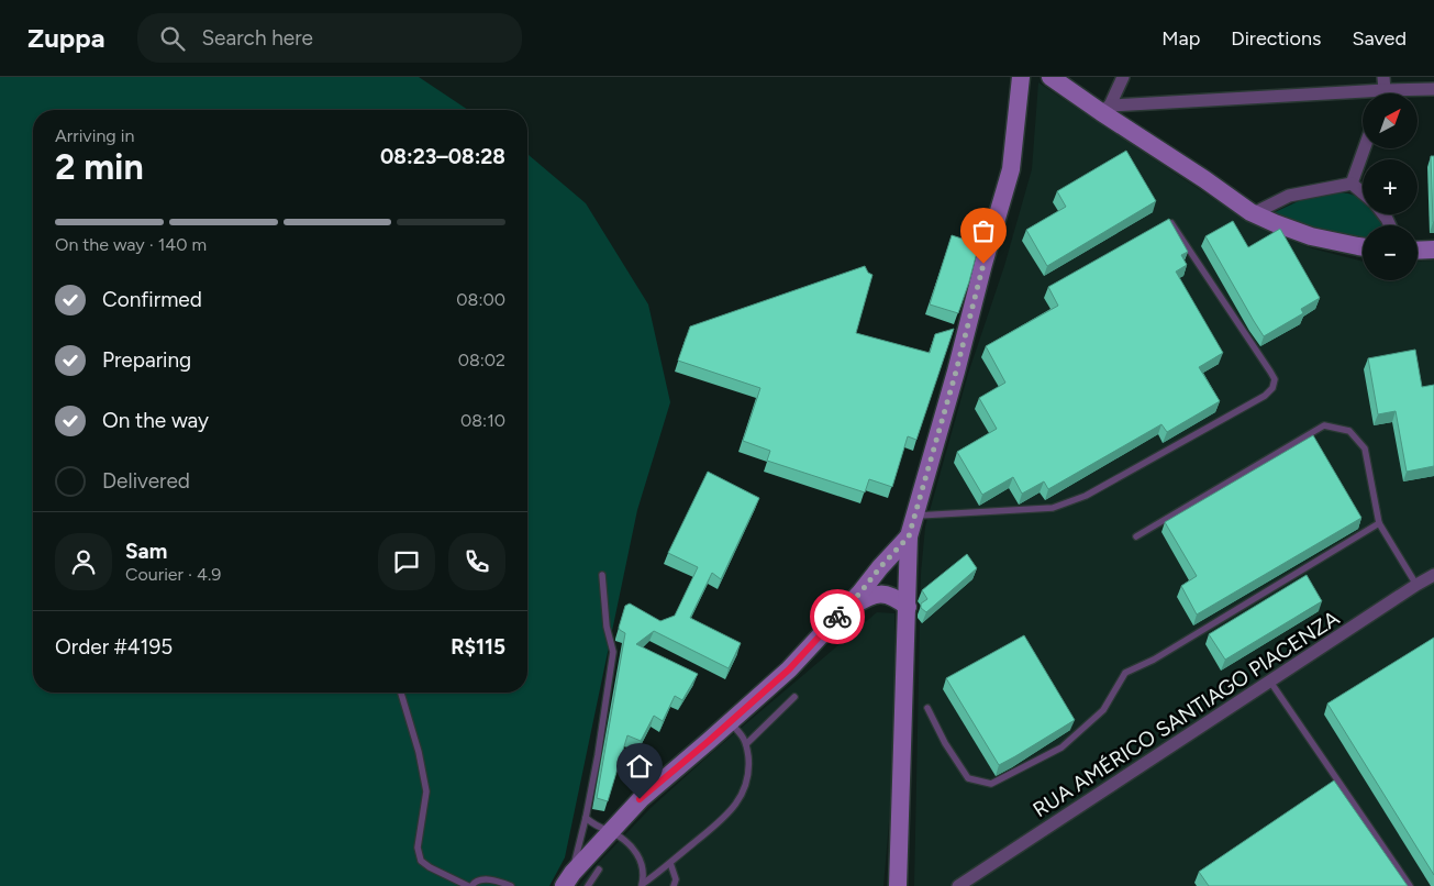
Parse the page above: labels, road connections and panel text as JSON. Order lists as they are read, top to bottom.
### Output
{
  "streets": {
    "street": ["RUA AMÉRICO SANTIAGO PIACENZA"]
  },
  "north": "top right",
  "page": {
    "header": "Zuppa",
    "search": "Search here",
    "nav": ["Map", "Directions", "Saved"],
    "map_buttons": ["+", "−"],
    "heading": ["2 min", "Arriving in", "08:23–08:28"],
    "panel": [
      "Sam",
      "Courier · 4.9",
      "Order #4195",
      "R$115"
    ],
    "bar": "On the way · 140 m",
    "list": [
      ["Confirmed", "08:00"],
      ["Preparing", "08:02"],
      ["On the way", "08:10"],
      "Delivered"
    ]
  }
}
